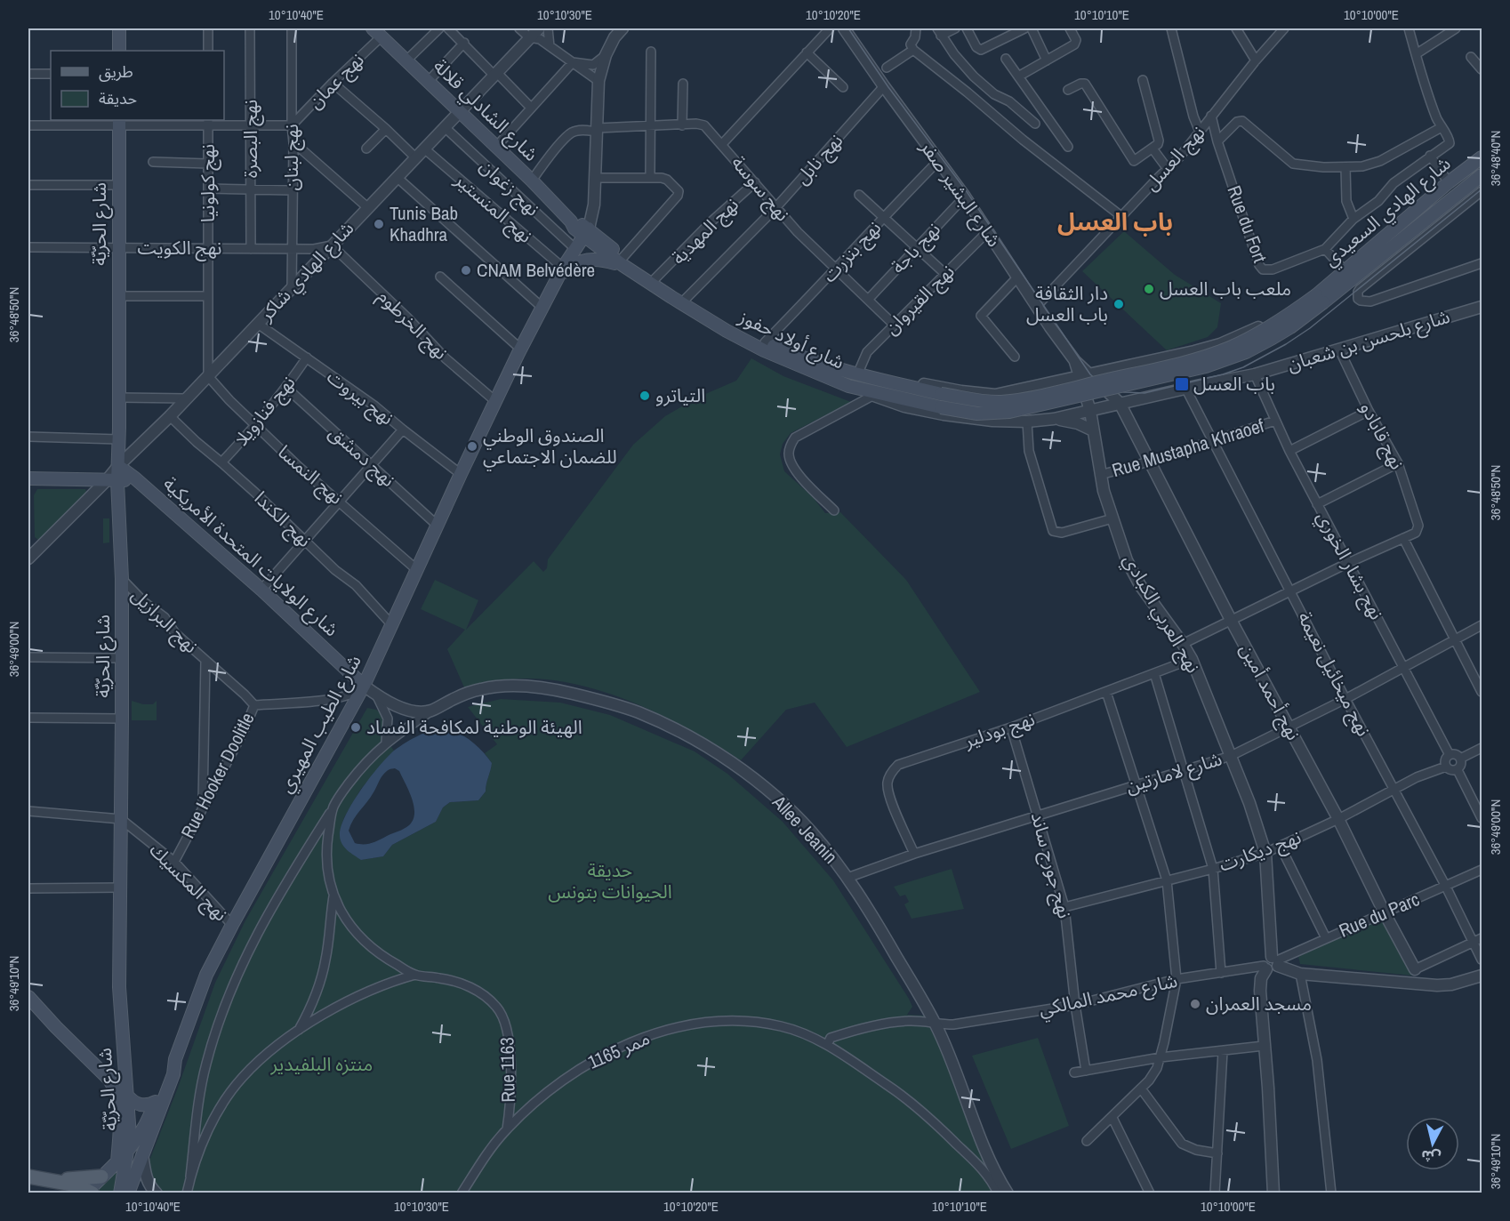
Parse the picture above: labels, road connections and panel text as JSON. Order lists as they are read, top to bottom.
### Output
{
  "streets": {
    "main road": [
      "شارع الشادلي قلالة",
      "شارع الهادي السعيدي",
      "شارع الحرّيّة",
      "شارع أولاد حفوز",
      "شارع الولايات المتحدة الأمريكية",
      "شارع الطيب المهيري"
    ],
    "street": [
      "نهج عمان",
      "نهج البصرة",
      "نهج لبنان",
      "نهج العسل",
      "نهج نابل",
      "نهج كولونيا",
      "نهج زغوان",
      "نهج سوسة",
      "شارع البشير صفر",
      "نهج المنستير",
      "Rue du Fort",
      "نهج المهدية",
      "نهج الكويت",
      "نهج باجة",
      "نهج بنزرت",
      "شارع الهادي شاكر",
      "نهج القيروان",
      "نهج الخرطوم",
      "شارع بلحسن بن شعبان",
      "نهج بيروت",
      "نهج فنازويلا",
      "نهج قابادو",
      "Rue Mustapha Khraoef",
      "نهج دمشق",
      "نهج النمسا",
      "نهج الكندا",
      "نهج بشار الخوري",
      "نهج العربي الكبادي",
      "نهج البرازيل",
      "نهج ميخائيل نعيمة",
      "نهج أحمد أمين",
      "نهج بودلير",
      "شارع لامارتين",
      "Rue Hooker Doolitle",
      "Allee Jeanin",
      "نهج ديكارت",
      "نهج جورج ساند",
      "نهج المكسيك",
      "Rue du Parc",
      "شارع محمد المالكي",
      "ممر 1165",
      "Rue 1163"
    ]
  },
  "crossings": [
    ["نهج عمان", "شارع الشادلي قلالة"],
    ["نهج عمان", "نهج لبنان"],
    ["شارع الشادلي قلالة", "نهج سوسة"],
    ["شارع الشادلي قلالة", "شارع الهادي شاكر"],
    ["شارع الشادلي قلالة", "شارع أولاد حفوز"],
    ["نهج البصرة", "نهج الكويت"],
    ["نهج لبنان", "نهج الكويت"],
    ["نهج لبنان", "شارع الهادي شاكر"],
    ["نهج العسل", "شارع البشير صفر"],
    ["نهج العسل", "Rue du Fort"],
    ["نهج نابل", "نهج سوسة"],
    ["نهج نابل", "شارع البشير صفر"],
    ["نهج نابل", "شارع أولاد حفوز"],
    ["نهج كولونيا", "نهج الكويت"],
    ["نهج كولونيا", "شارع الهادي شاكر"],
    ["نهج كولونيا", "نهج النمسا"],
    ["نهج زغوان", "شارع الهادي شاكر"],
    ["نهج زغوان", "شارع الطيب المهيري"],
    ["نهج سوسة", "نهج المهدية"],
    ["نهج سوسة", "نهج باجة"],
    ["نهج سوسة", "نهج بنزرت"],
    ["نهج سوسة", "نهج القيروان"],
    ["نهج سوسة", "شارع الطيب المهيري"],
    ["شارع البشير صفر", "نهج باجة"],
    ["شارع البشير صفر", "نهج بنزرت"],
    ["شارع البشير صفر", "نهج القيروان"],
    ["شارع البشير صفر", "نهج أحمد أمين"],
    ["نهج المنستير", "شارع الهادي شاكر"],
    ["نهج المنستير", "شارع الطيب المهيري"],
    ["شارع الهادي السعيدي", "شارع أولاد حفوز"],
    ["شارع الحرّيّة", "نهج الكويت"],
    ["شارع الحرّيّة", "شارع الهادي شاكر"],
    ["شارع الحرّيّة", "شارع الولايات المتحدة الأمريكية"],
    ["شارع الحرّيّة", "نهج البرازيل"],
    ["شارع الحرّيّة", "نهج المكسيك"],
    ["نهج المهدية", "شارع أولاد حفوز"],
    ["نهج الكويت", "شارع الهادي شاكر"],
    ["نهج الكويت", "نهج الخرطوم"],
    ["نهج بنزرت", "شارع أولاد حفوز"],
    ["شارع الهادي شاكر", "نهج الخرطوم"],
    ["شارع الهادي شاكر", "نهج بيروت"],
    ["شارع الهادي شاكر", "نهج النمسا"],
    ["شارع الهادي شاكر", "نهج الكندا"],
    ["شارع الهادي شاكر", "شارع الولايات المتحدة الأمريكية"],
    ["نهج القيروان", "شارع أولاد حفوز"],
    ["نهج الخرطوم", "شارع الطيب المهيري"],
    ["شارع أولاد حفوز", "شارع بلحسن بن شعبان"],
    ["شارع أولاد حفوز", "نهج العربي الكبادي"],
    ["شارع أولاد حفوز", "نهج أحمد أمين"],
    ["شارع أولاد حفوز", "شارع الطيب المهيري"],
    ["شارع بلحسن بن شعبان", "نهج قابادو"],
    ["شارع بلحسن بن شعبان", "نهج بشار الخوري"],
    ["شارع بلحسن بن شعبان", "نهج العربي الكبادي"],
    ["شارع بلحسن بن شعبان", "نهج ميخائيل نعيمة"],
    ["شارع بلحسن بن شعبان", "نهج أحمد أمين"],
    ["نهج بيروت", "نهج فنازويلا"],
    ["نهج بيروت", "شارع الطيب المهيري"],
    ["نهج فنازويلا", "نهج دمشق"],
    ["نهج فنازويلا", "نهج النمسا"],
    ["نهج فنازويلا", "نهج الكندا"],
    ["Rue Mustapha Khraoef", "نهج بشار الخوري"],
    ["Rue Mustapha Khraoef", "نهج العربي الكبادي"],
    ["Rue Mustapha Khraoef", "نهج ميخائيل نعيمة"],
    ["Rue Mustapha Khraoef", "نهج أحمد أمين"],
    ["نهج دمشق", "شارع الطيب المهيري"],
    ["نهج النمسا", "شارع الطيب المهيري"],
    ["نهج الكندا", "شارع الطيب المهيري"],
    ["شارع الولايات المتحدة الأمريكية", "شارع الطيب المهيري"],
    ["شارع الولايات المتحدة الأمريكية", "Rue Hooker Doolitle"],
    ["نهج بشار الخوري", "شارع لامارتين"],
    ["نهج بشار الخوري", "نهج ديكارت"],
    ["نهج العربي الكبادي", "نهج أحمد أمين"],
    ["نهج العربي الكبادي", "نهج بودلير"],
    ["نهج العربي الكبادي", "شارع لامارتين"],
    ["نهج العربي الكبادي", "نهج ديكارت"],
    ["نهج العربي الكبادي", "Rue du Parc"],
    ["نهج البرازيل", "Rue Hooker Doolitle"],
    ["نهج ميخائيل نعيمة", "نهج أحمد أمين"],
    ["نهج ميخائيل نعيمة", "شارع لامارتين"],
    ["نهج ميخائيل نعيمة", "نهج ديكارت"],
    ["نهج ميخائيل نعيمة", "Rue du Parc"],
    ["نهج أحمد أمين", "شارع لامارتين"],
    ["نهج أحمد أمين", "نهج ديكارت"],
    ["نهج أحمد أمين", "Rue du Parc"],
    ["شارع الطيب المهيري", "Rue Hooker Doolitle"],
    ["شارع الطيب المهيري", "نهج المكسيك"],
    ["نهج بودلير", "شارع لامارتين"],
    ["نهج بودلير", "نهج جورج ساند"],
    ["شارع لامارتين", "Allee Jeanin"],
    ["شارع لامارتين", "نهج جورج ساند"],
    ["Rue Hooker Doolitle", "نهج المكسيك"],
    ["Allee Jeanin", "شارع محمد المالكي"],
    ["Allee Jeanin", "ممر 1165"],
    ["نهج ديكارت", "نهج جورج ساند"],
    ["نهج جورج ساند", "شارع محمد المالكي"],
    ["شارع محمد المالكي", "ممر 1165"],
    ["ممر 1165", "Rue 1163"]
  ],
  "districts": ["باب العسل"],
  "parks": ["حديقة الحيوانات بتونس", "منتزه البلفيدير"],
  "places": {
    "other": [
      "Tunis Bab Khadhra",
      "CNAM Belvédère",
      "ملعب باب العسل",
      "دار الثقافة باب العسل",
      "التياترو",
      "الصندوق الوطني للضمان الاجتماعي",
      "الهيئة الوطنية لمكافحة الفساد",
      "مسجد العمران"
    ],
    "transit": ["باب العسل"]
  },
  "legend": ["طريق", "حديقة"],
  "north": "bottom",
  "coordinates": [
    "10°10'40\"E",
    "10°10'30\"E",
    "10°10'20\"E",
    "10°10'10\"E",
    "10°10'00\"E",
    "36°48'40\"N",
    "36°48'50\"N",
    "36°49'00\"N",
    "36°49'10\"N"
  ]
}
